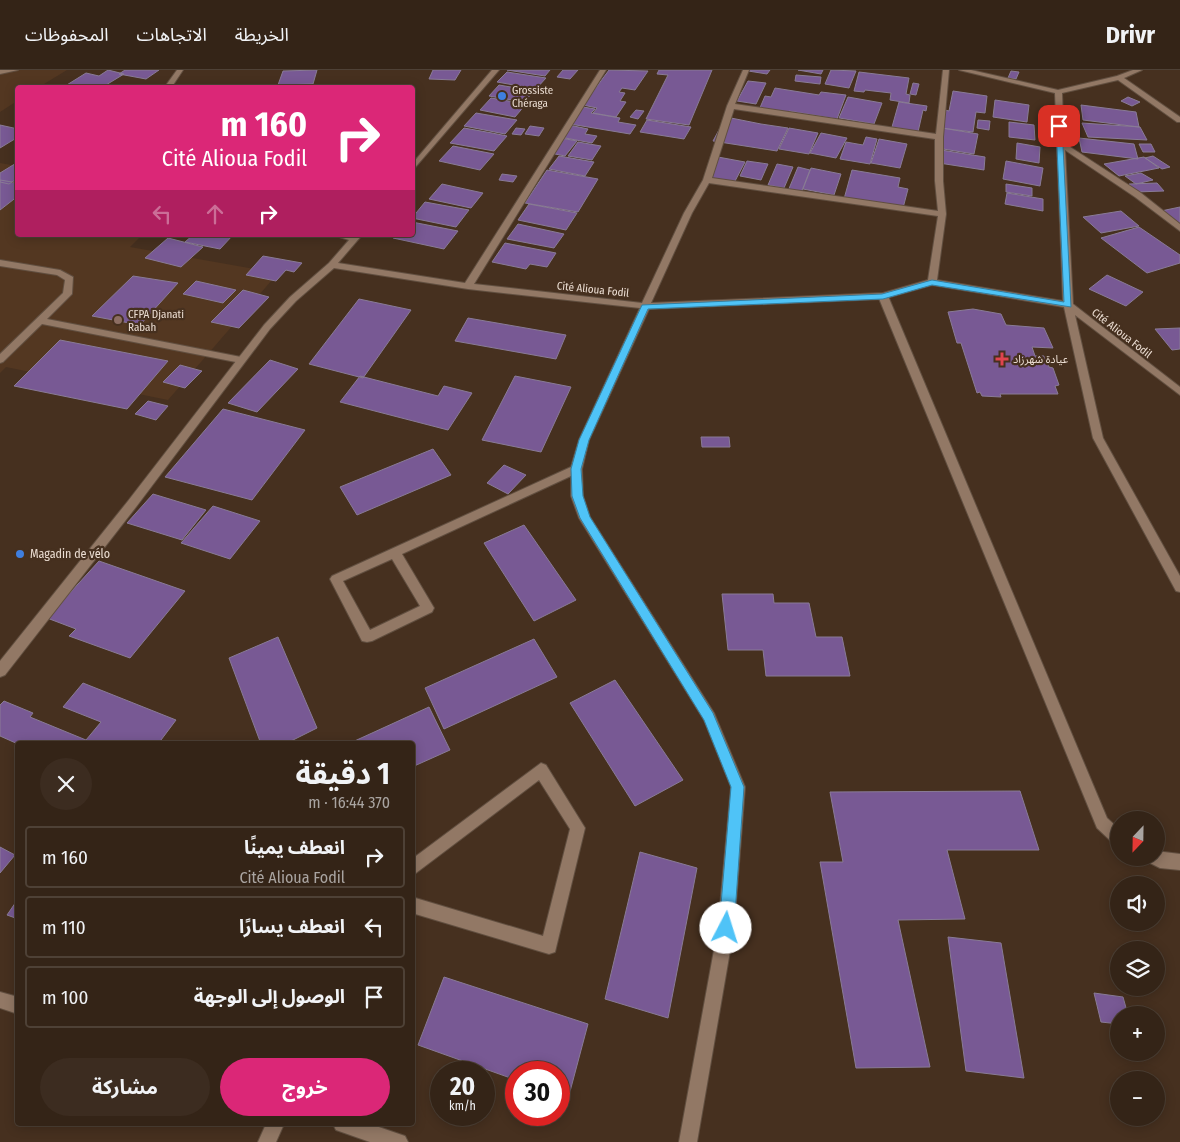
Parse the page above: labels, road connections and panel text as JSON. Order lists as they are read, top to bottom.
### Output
{
  "streets": {
    "street": ["Cité Alioua Fodil"]
  },
  "places": {
    "other": ["Grossiste Chéraga", "CFPA Djanati Rabah", "Magadin de vélo"],
    "health": ["عيادة شهرزاد"]
  },
  "north": "bottom",
  "page": {
    "header": "Drivr",
    "nav": ["الخريطة", "الاتجاهات", "المحفوظات"],
    "turn": ["160 m", "Cité Alioua Fodil"],
    "heading": ["1 دقيقة", "370 m · 16:44"],
    "map_buttons": ["+", "−"],
    "list": [
      {
        "name": "انعطف يمينًا",
        "note": "Cité Alioua Fodil",
        "value": "160 m"
      },
      {
        "name": "انعطف يسارًا",
        "value": "110 m"
      },
      {
        "name": "الوصول إلى الوجهة",
        "value": "100 m"
      }
    ],
    "buttons": ["خروج", "مشاركة"],
    "speed": "20 km/h",
    "limit": "30"
  }
}
